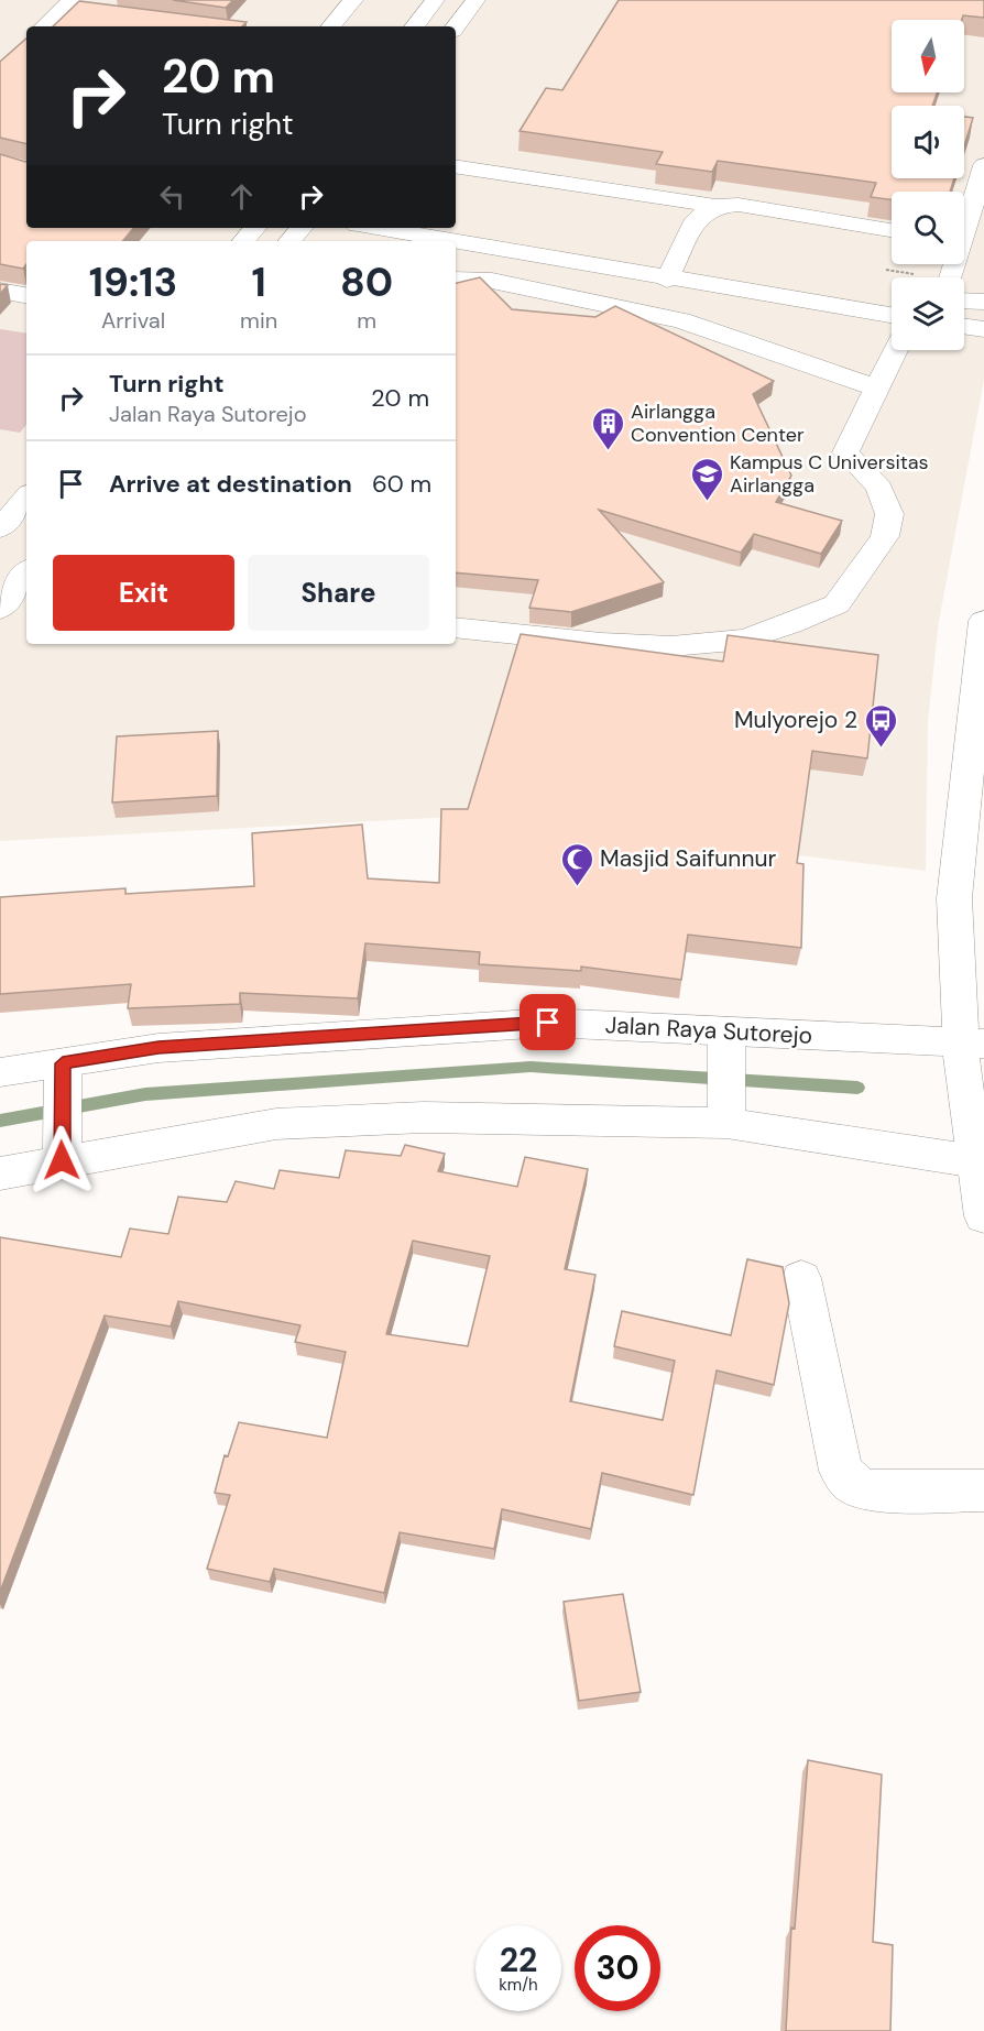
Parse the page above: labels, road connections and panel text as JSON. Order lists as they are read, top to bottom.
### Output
{
  "streets": {
    "main road": ["Jalan Raya Sutorejo"]
  },
  "places": {
    "building": ["Airlangga Convention Center"],
    "school or university": ["Kampus C Universitas Airlangga"],
    "bus stop": ["Mulyorejo 2"],
    "mosque": ["Masjid Saifunnur"]
  },
  "north": "bottom",
  "page": {
    "turn": ["20 m", "Turn right"],
    "eta": [
      "19:13",
      "Arrival",
      "1",
      "min",
      "80",
      "m"
    ],
    "list": [
      {
        "name": "Turn right",
        "note": "Jalan Raya Sutorejo",
        "value": "20 m"
      },
      {
        "name": "Arrive at destination",
        "value": "60 m"
      }
    ],
    "buttons": ["Exit", "Share"],
    "speed": "22 km/h",
    "limit": "30"
  }
}
